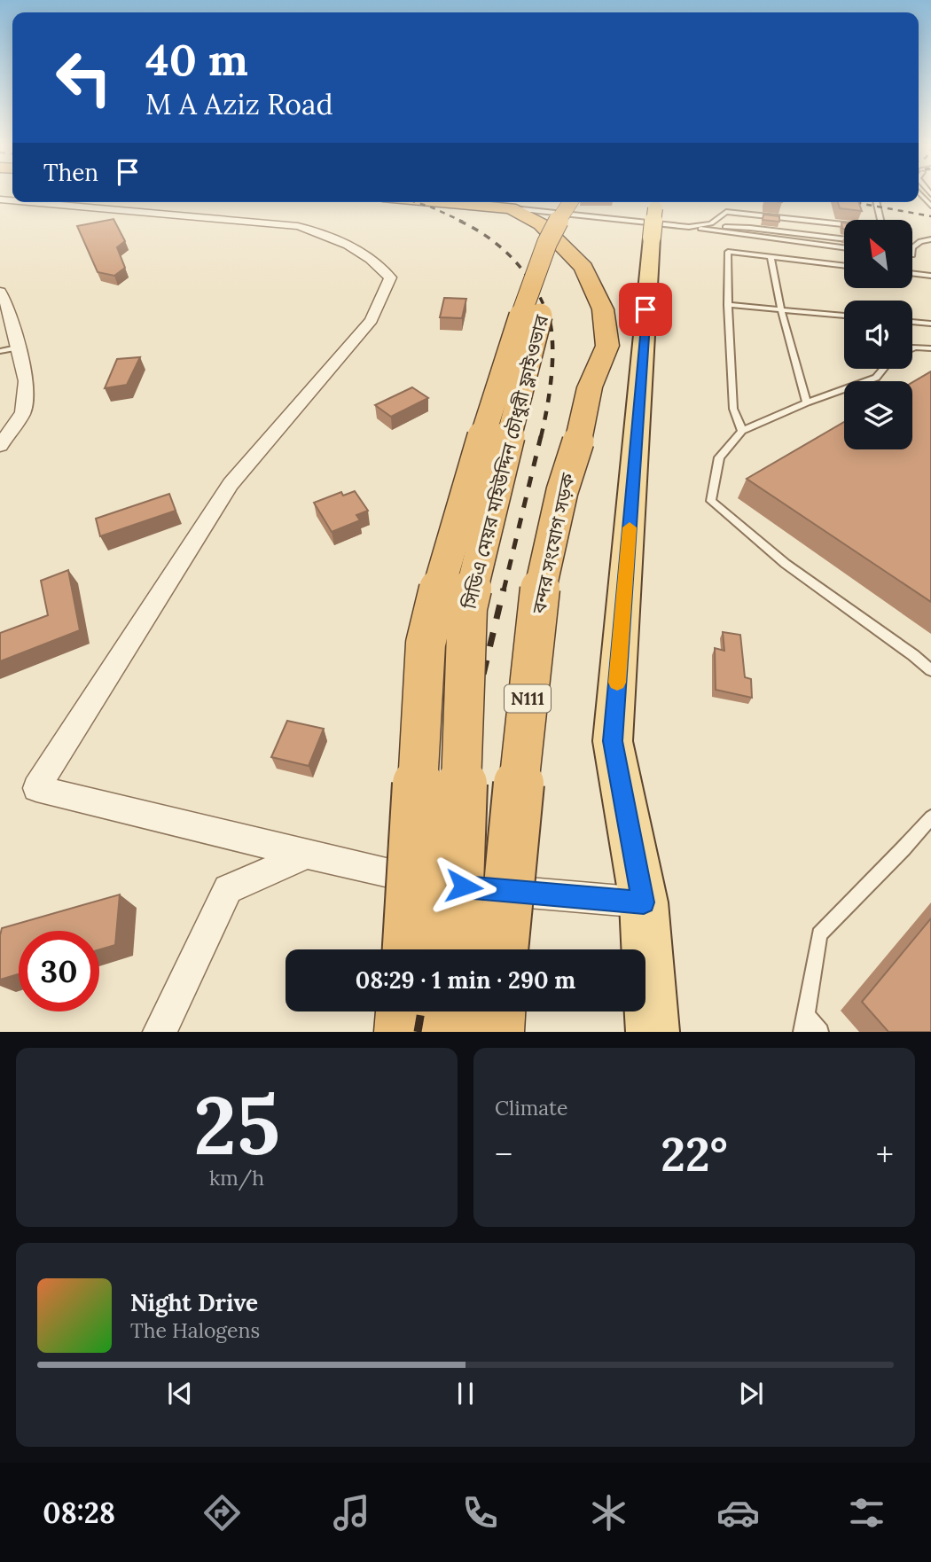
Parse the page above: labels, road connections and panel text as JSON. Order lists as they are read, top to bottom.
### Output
{
  "streets": {
    "highway": ["সিডিএ মেয়র মহিউদ্দিন চৌধুরী ফ্লাইওভার", "বন্দর সংযোগ সড়ক", "N111"]
  },
  "north": "top left",
  "page": {
    "turn": ["40 m", "M A Aziz Road"],
    "then": "Then",
    "limit": "30",
    "trip": "08:29 · 1 min · 290 m",
    "tile": [
      ["25", "km/h"],
      "Climate"
    ],
    "heat": ["−", "22°", "+"],
    "song": ["Night Drive", "The Halogens"],
    "tabs": "08:28"
  }
}
